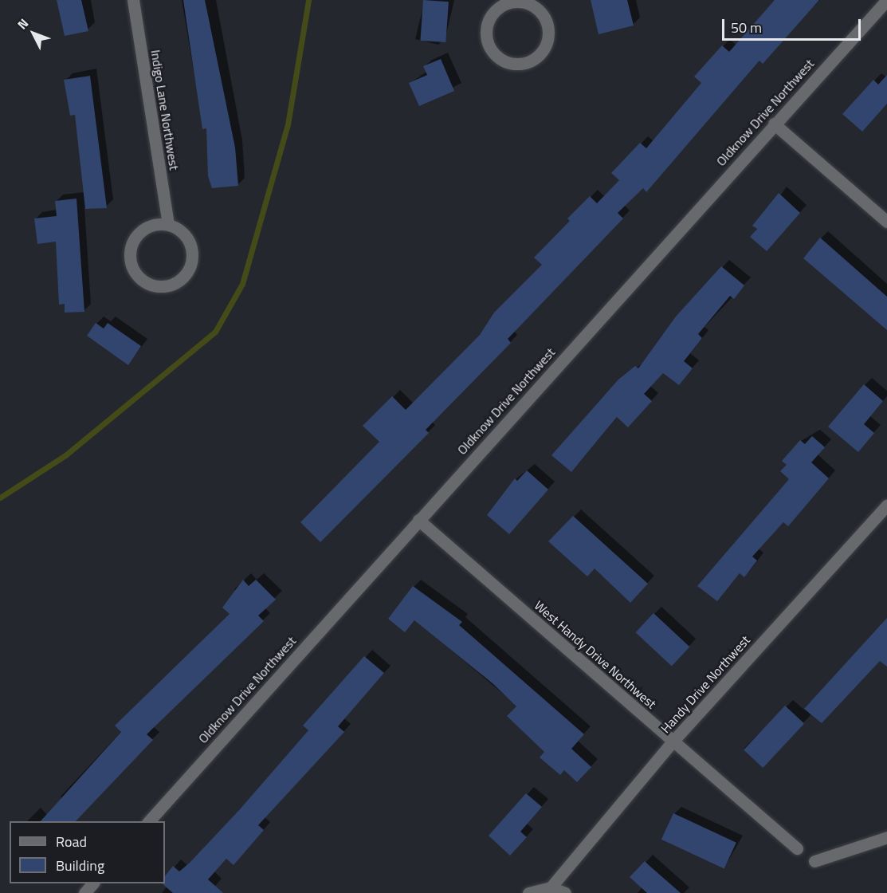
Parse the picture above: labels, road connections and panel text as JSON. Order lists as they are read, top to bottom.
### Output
{
  "streets": {
    "street": [
      "Indigo Lane Northwest",
      "Oldknow Drive Northwest",
      "West Handy Drive Northwest",
      "Handy Drive Northwest"
    ]
  },
  "crossings": [
    ["Oldknow Drive Northwest", "West Handy Drive Northwest"],
    ["West Handy Drive Northwest", "Handy Drive Northwest"]
  ],
  "legend": ["Road", "Building"],
  "scale_bar": "50 m",
  "north": "top left"
}
